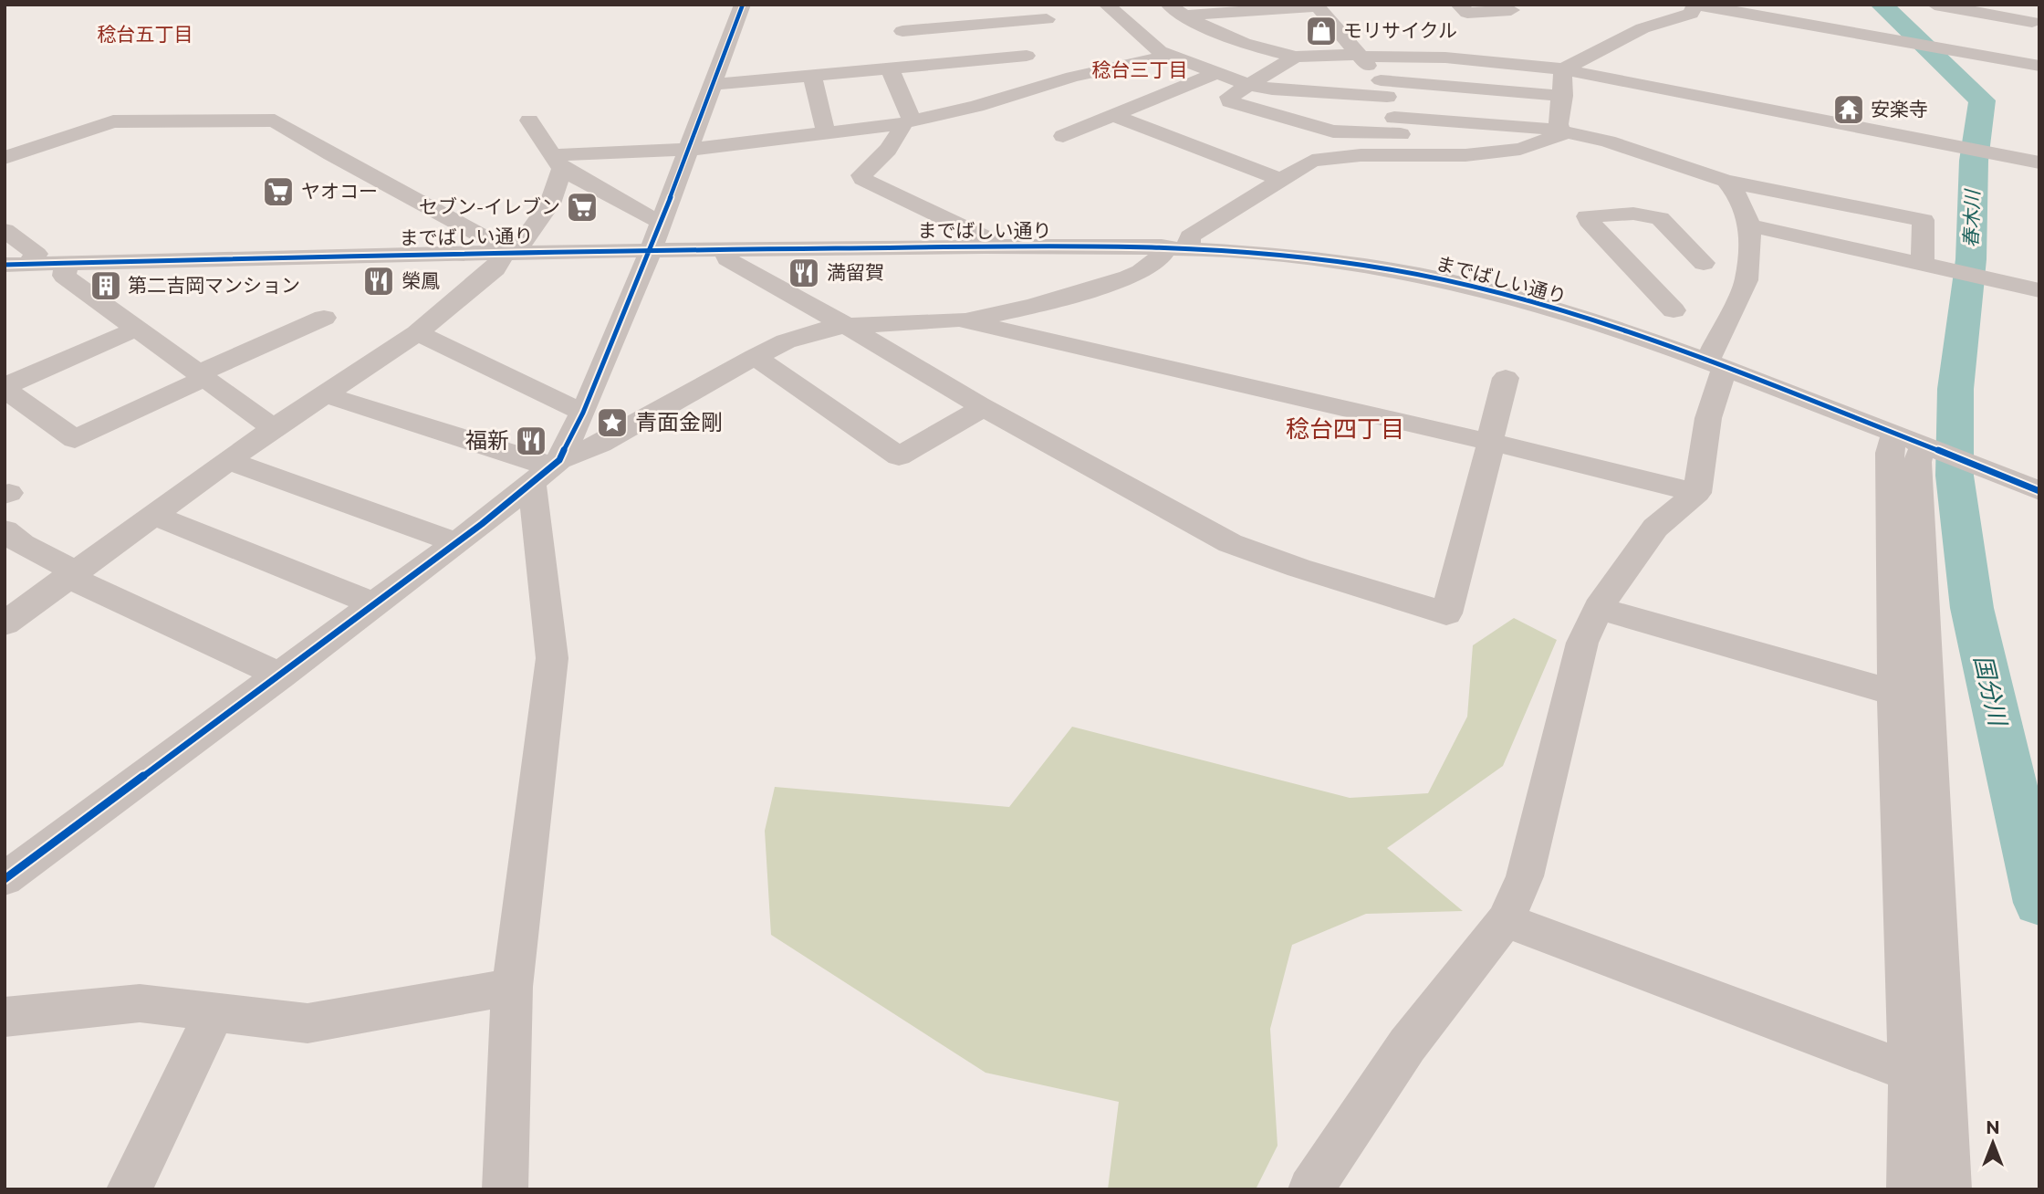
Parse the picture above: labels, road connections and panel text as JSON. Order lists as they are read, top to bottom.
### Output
{
  "streets": {
    "street": ["までばしい通り"]
  },
  "districts": ["稔台五丁目", "稔台三丁目", "稔台四丁目"],
  "water": ["春木川", "国分川"],
  "places": {
    "shop": ["モリサイクル"],
    "temple": ["安楽寺"],
    "supermarket": ["ヤオコー", "セブン-イレブン"],
    "restaurant": ["満留賀", "榮鳳", "福新"],
    "building": ["第二吉岡マンション"],
    "place": ["青面金剛"]
  },
  "north": "top"
}
